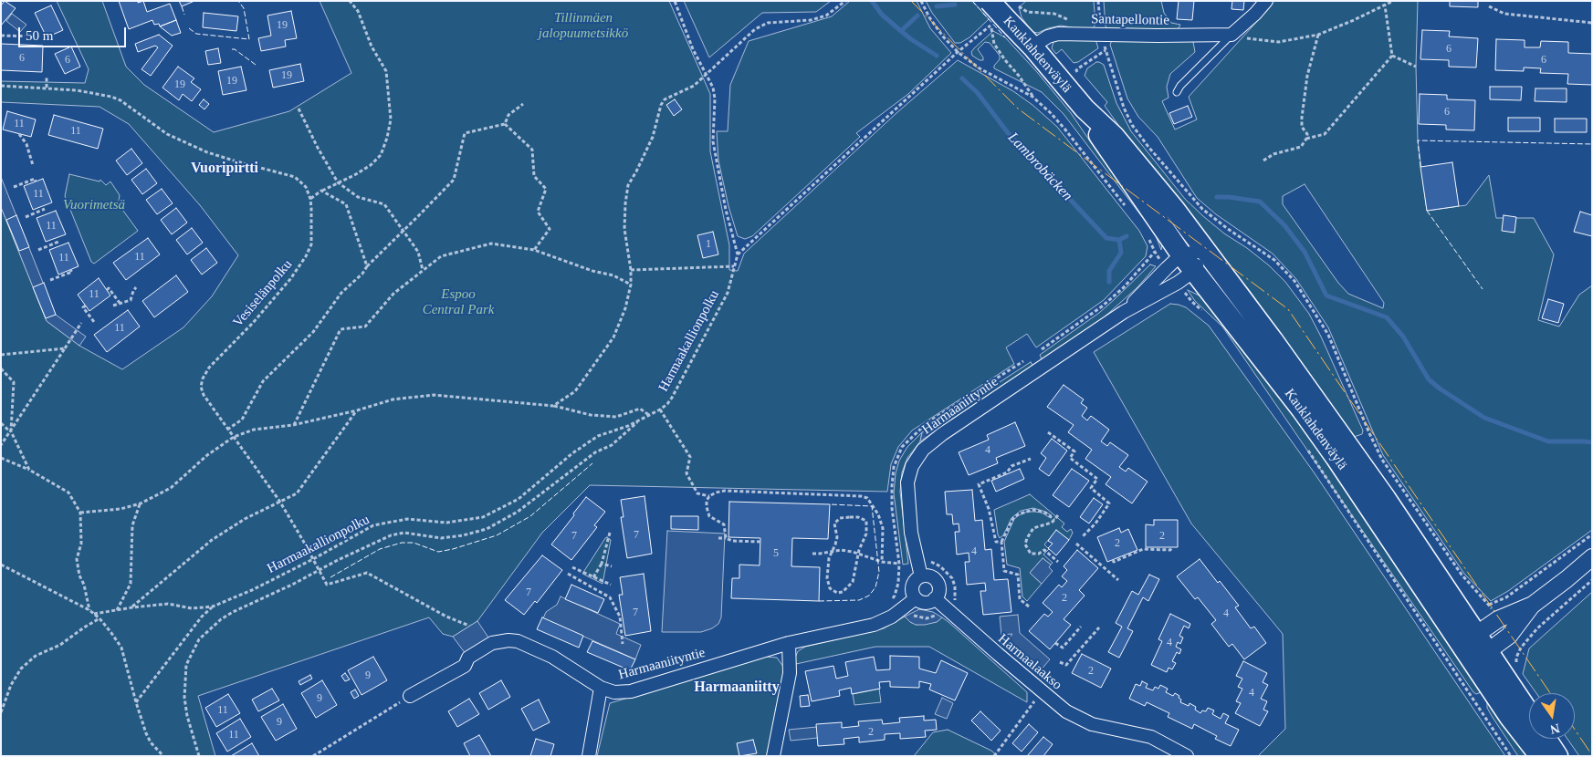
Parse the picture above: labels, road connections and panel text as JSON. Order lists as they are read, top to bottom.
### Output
{
  "streets": {
    "main road": ["Kauklahdenväylä"],
    "street": ["Santapellontie", "Harmaaniityntie", "Harmaalaakso"],
    "path": ["Vesiselänpolku", "Harmaakallionpolku"]
  },
  "crossings": [
    ["Santapellontie", "Kauklahdenväylä"],
    ["Kauklahdenväylä", "Harmaaniityntie"],
    ["Vesiselänpolku", "Harmaakallionpolku"],
    ["Harmaaniityntie", "Harmaalaakso"]
  ],
  "districts": ["Vuoripirtti", "Harmaaniitty"],
  "water": ["Lambrobäcken"],
  "parks": ["Tillinmäen jalopuumetsikkö", "Vuorimetsä", "Espoo Central Park"],
  "house_numbers": [
    "19",
    "6",
    "6",
    "6",
    "6",
    "19",
    "19",
    "19",
    "6",
    "11",
    "11",
    "11",
    "11",
    "1",
    "11",
    "11",
    "11",
    "11",
    "4",
    "7",
    "7",
    "2",
    "2",
    "4",
    "5",
    "7",
    "2",
    "7",
    "4",
    "4",
    "2",
    "9",
    "4",
    "9",
    "11",
    "9",
    "2",
    "11"
  ],
  "scale_bar": "50 m",
  "north": "bottom"
}
